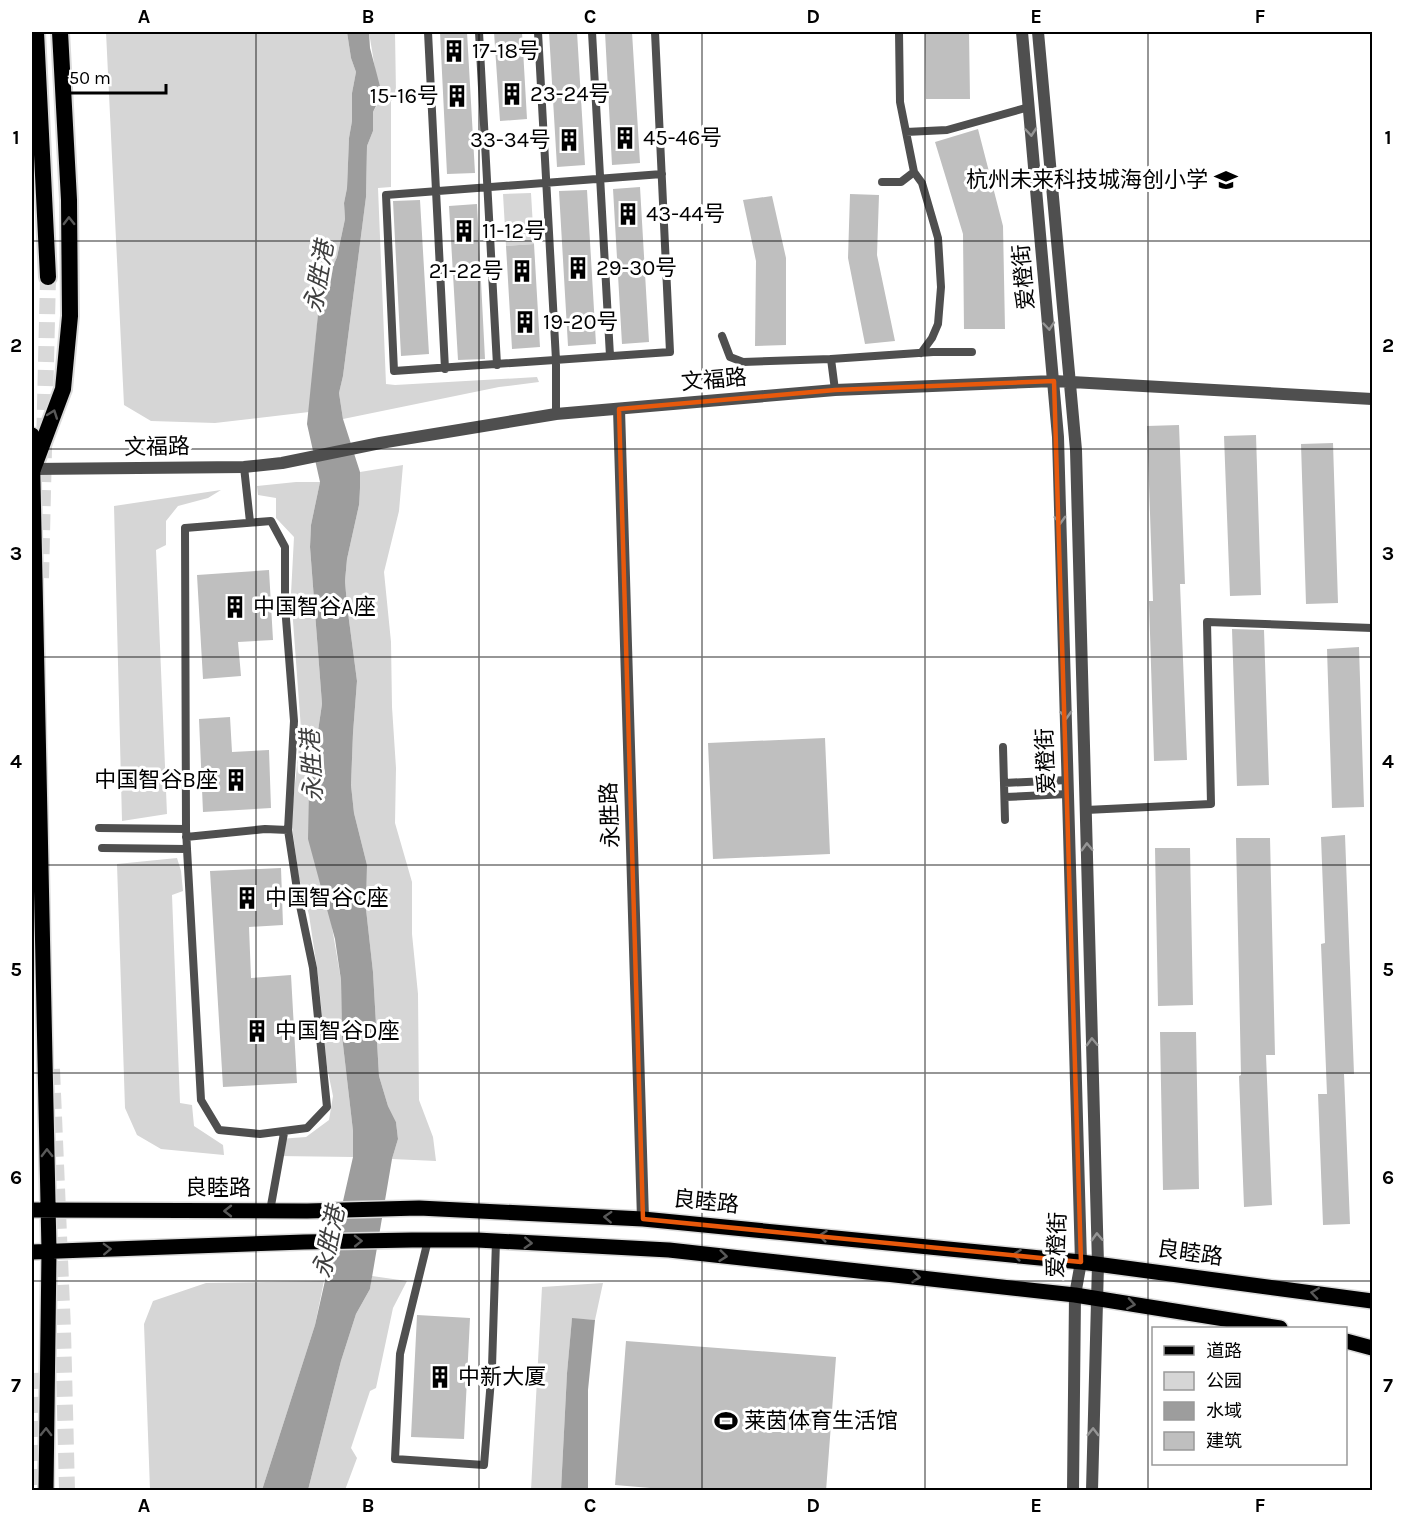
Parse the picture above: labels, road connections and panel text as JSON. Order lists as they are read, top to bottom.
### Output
{
  "streets": {
    "main road": ["良睦路"],
    "street": ["爱橙街", "文福路", "永胜路"]
  },
  "crossings": [
    ["爱橙街", "文福路"],
    ["爱橙街", "良睦路"],
    ["文福路", "永胜路"],
    ["永胜路", "良睦路"]
  ],
  "water": ["永胜港"],
  "places": {
    "building": [
      "17-18号",
      "23-24号",
      "15-16号",
      "45-46号",
      "33-34号",
      "43-44号",
      "11-12号",
      "29-30号",
      "21-22号",
      "19-20号",
      "中国智谷A座",
      "中国智谷B座",
      "中国智谷C座",
      "中国智谷D座",
      "中新大厦"
    ],
    "school or university": ["杭州未来科技城海创小学"],
    "sports": ["莱茵体育生活馆"]
  },
  "legend": [
    "道路",
    "公园",
    "水域",
    "建筑"
  ],
  "scale_bar": "50 m",
  "grid": {
    "columns": [
      "A",
      "B",
      "C",
      "D",
      "E",
      "F"
    ],
    "rows": [
      "1",
      "2",
      "3",
      "4",
      "5",
      "6",
      "7"
    ]
  }
}
